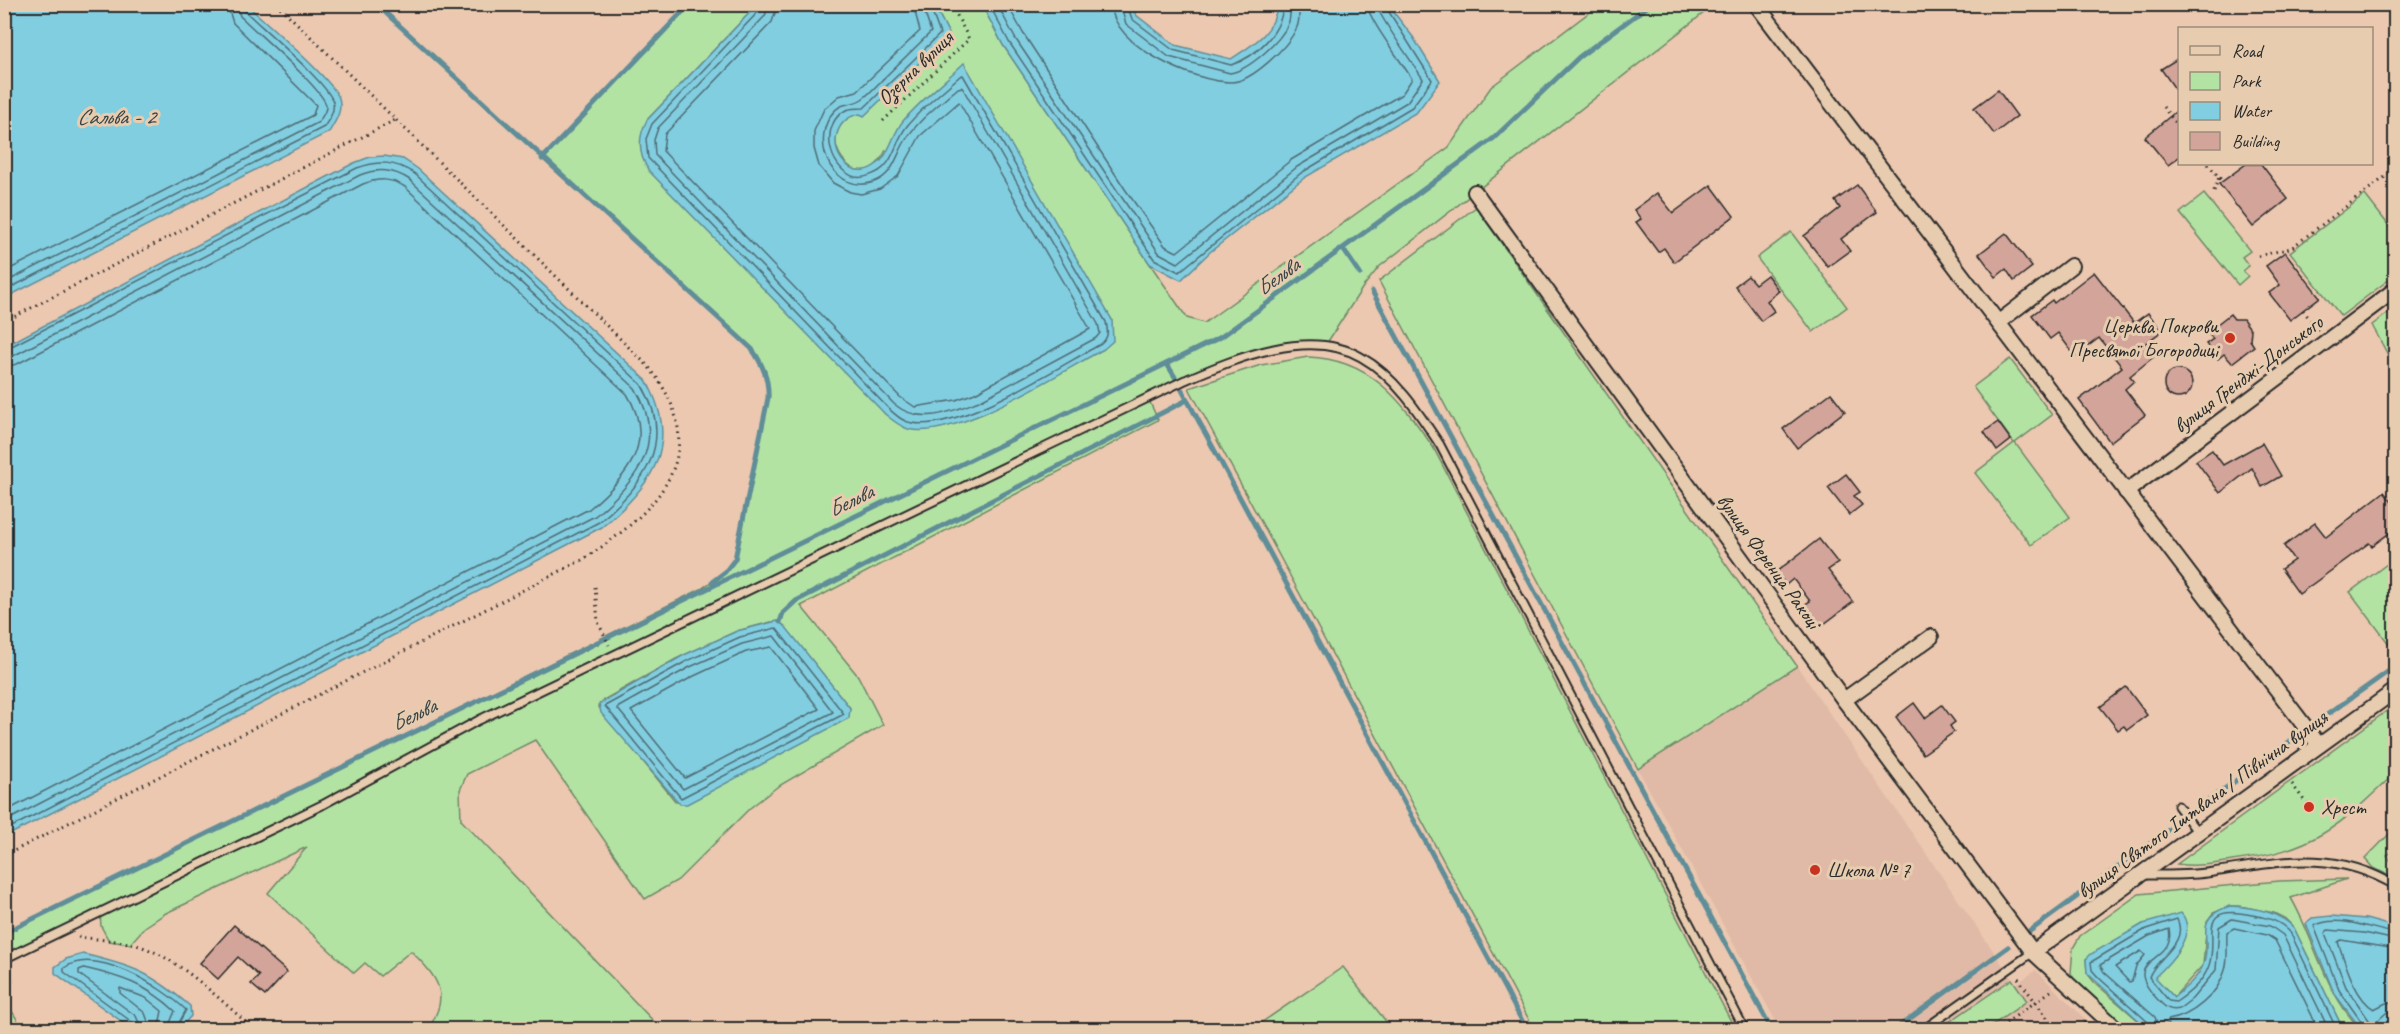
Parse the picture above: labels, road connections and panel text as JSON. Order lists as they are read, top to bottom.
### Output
{
  "streets": {
    "street": ["вулиця Гренджі-Донського", "вулиця Ференца Ракоці", "вулиця Святого Іштвана / Північна вулиця"],
    "path": ["Озерна вулиця"]
  },
  "crossings": [
    ["вулиця Ференца Ракоці", "вулиця Святого Іштвана / Північна вулиця"]
  ],
  "water": ["Сальва - 2", "Бельва"],
  "places": ["Церква Покрови Пресвятої Богородиці", "Хрест", "Школа № 7"],
  "legend": [
    "Road",
    "Park",
    "Water",
    "Building"
  ]
}
